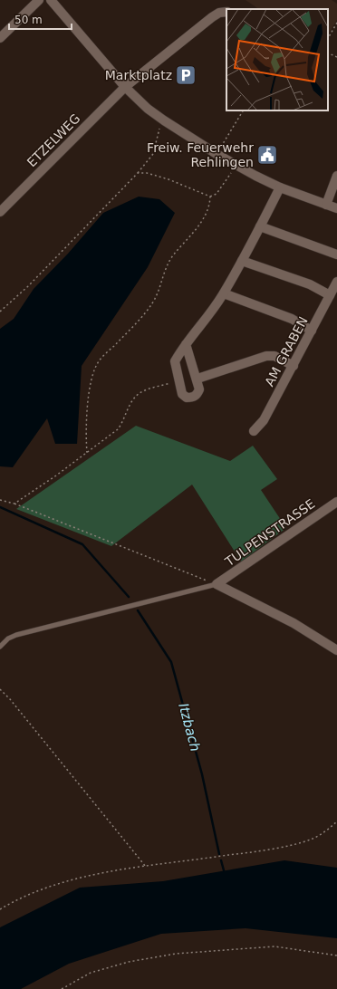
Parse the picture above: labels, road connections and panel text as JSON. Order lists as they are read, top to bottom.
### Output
{
  "streets": {
    "street": ["ETZELWEG", "AM GRABEN", "TULPENSTRASSE"]
  },
  "water": ["Itzbach"],
  "places": {
    "parking": ["Marktplatz"],
    "public building": ["Freiw. Feuerwehr Rehlingen"]
  },
  "scale_bar": "50 m"
}
